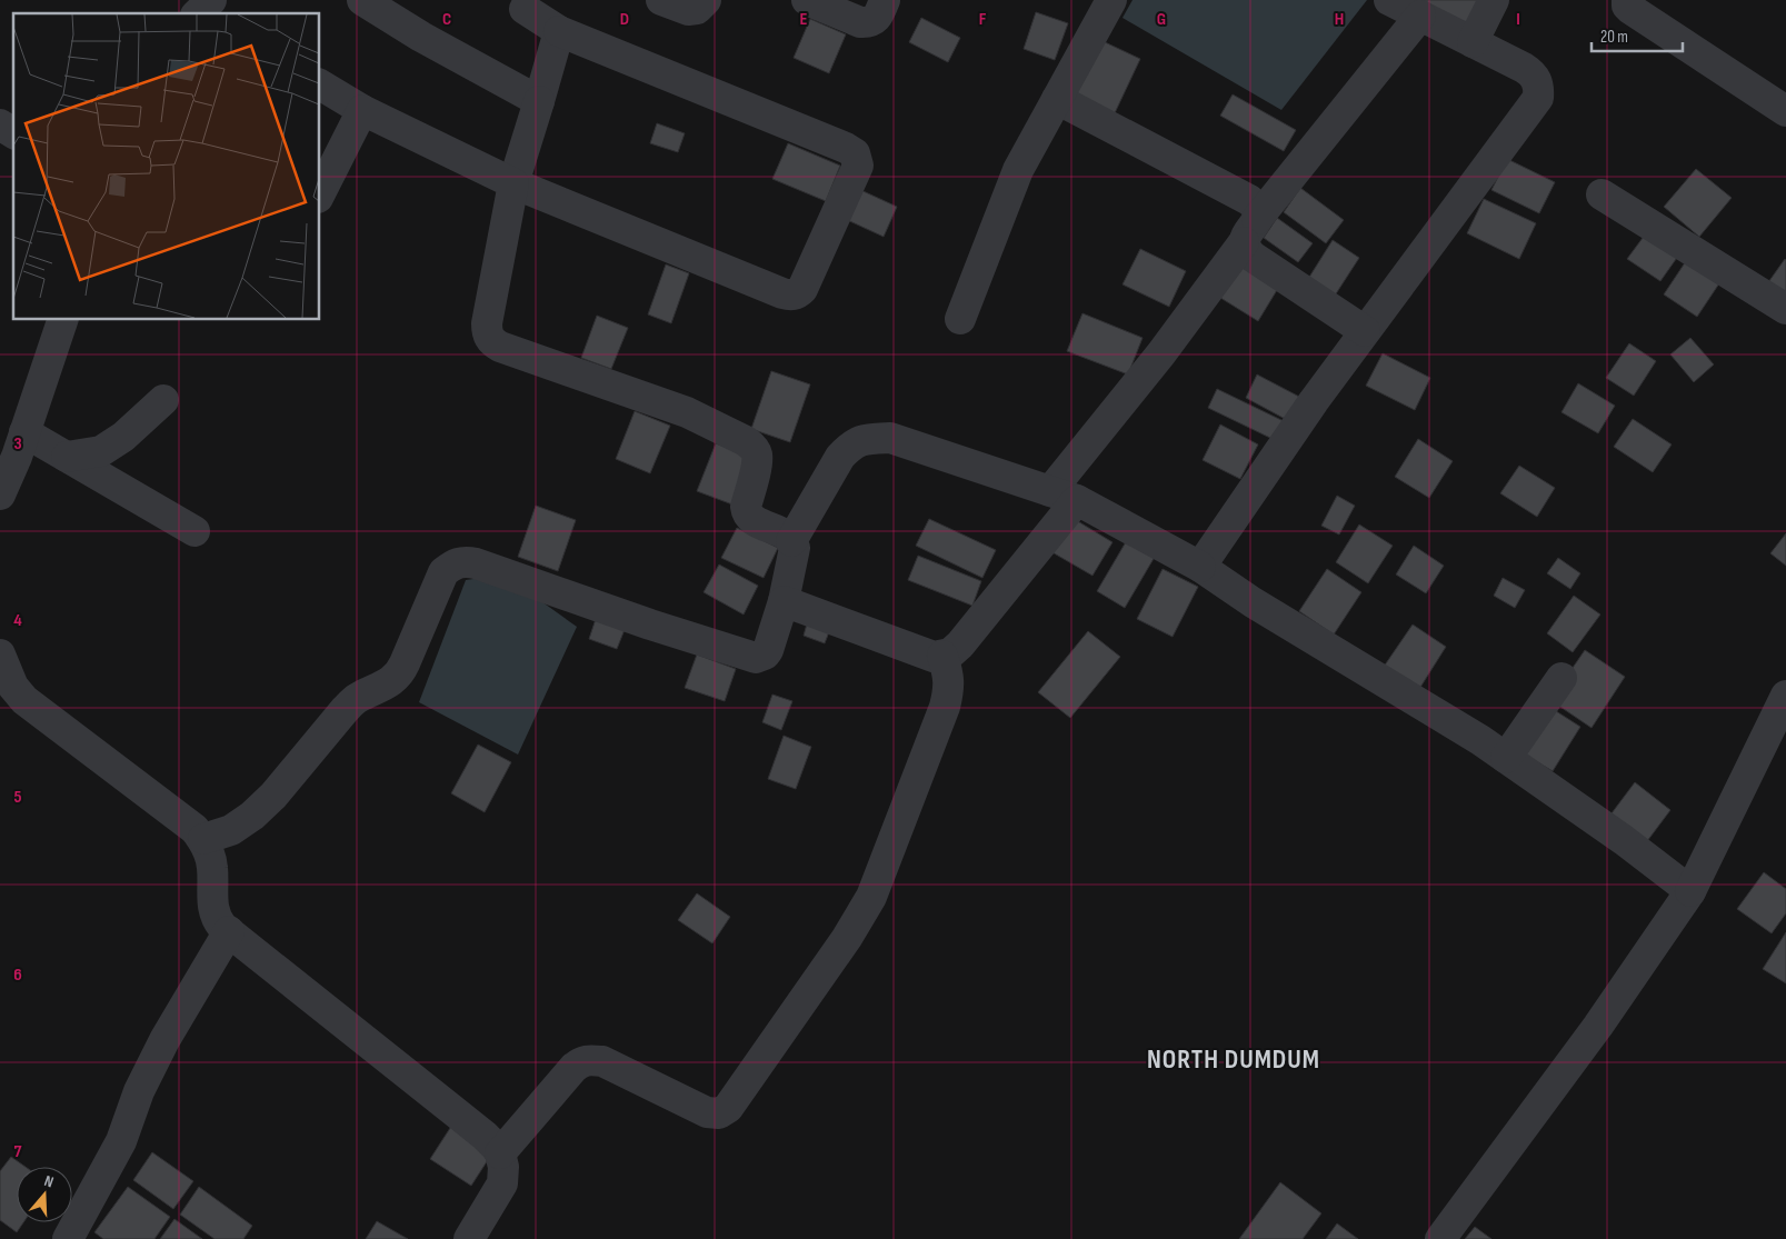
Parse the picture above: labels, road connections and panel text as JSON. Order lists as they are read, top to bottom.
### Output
{
  "districts": ["NORTH DUMDUM"],
  "scale_bar": "20 m",
  "north": "top",
  "grid": {
    "columns": [
      "C",
      "D",
      "E",
      "F",
      "G",
      "H",
      "I"
    ],
    "rows": [
      "3",
      "4",
      "5",
      "6",
      "7"
    ]
  }
}
